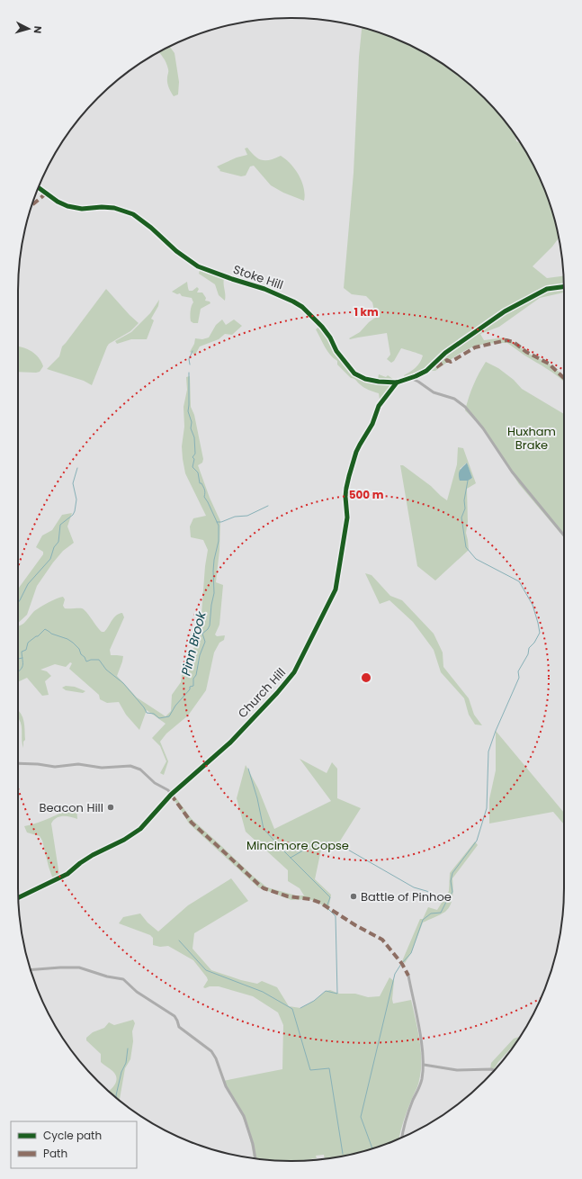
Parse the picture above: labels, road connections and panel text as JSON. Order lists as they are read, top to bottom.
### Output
{
  "streets": {
    "street": ["Stoke Hill", "Church Hill"]
  },
  "crossings": [
    ["Stoke Hill", "Church Hill"]
  ],
  "water": ["Pinn Brook"],
  "parks": ["Huxham Brake", "Mincimore Copse"],
  "places": ["Beacon Hill", "Battle of Pinhoe"],
  "legend": ["Cycle path", "Path"],
  "north": "right",
  "rings": ["1 km", "500 m"]
}
